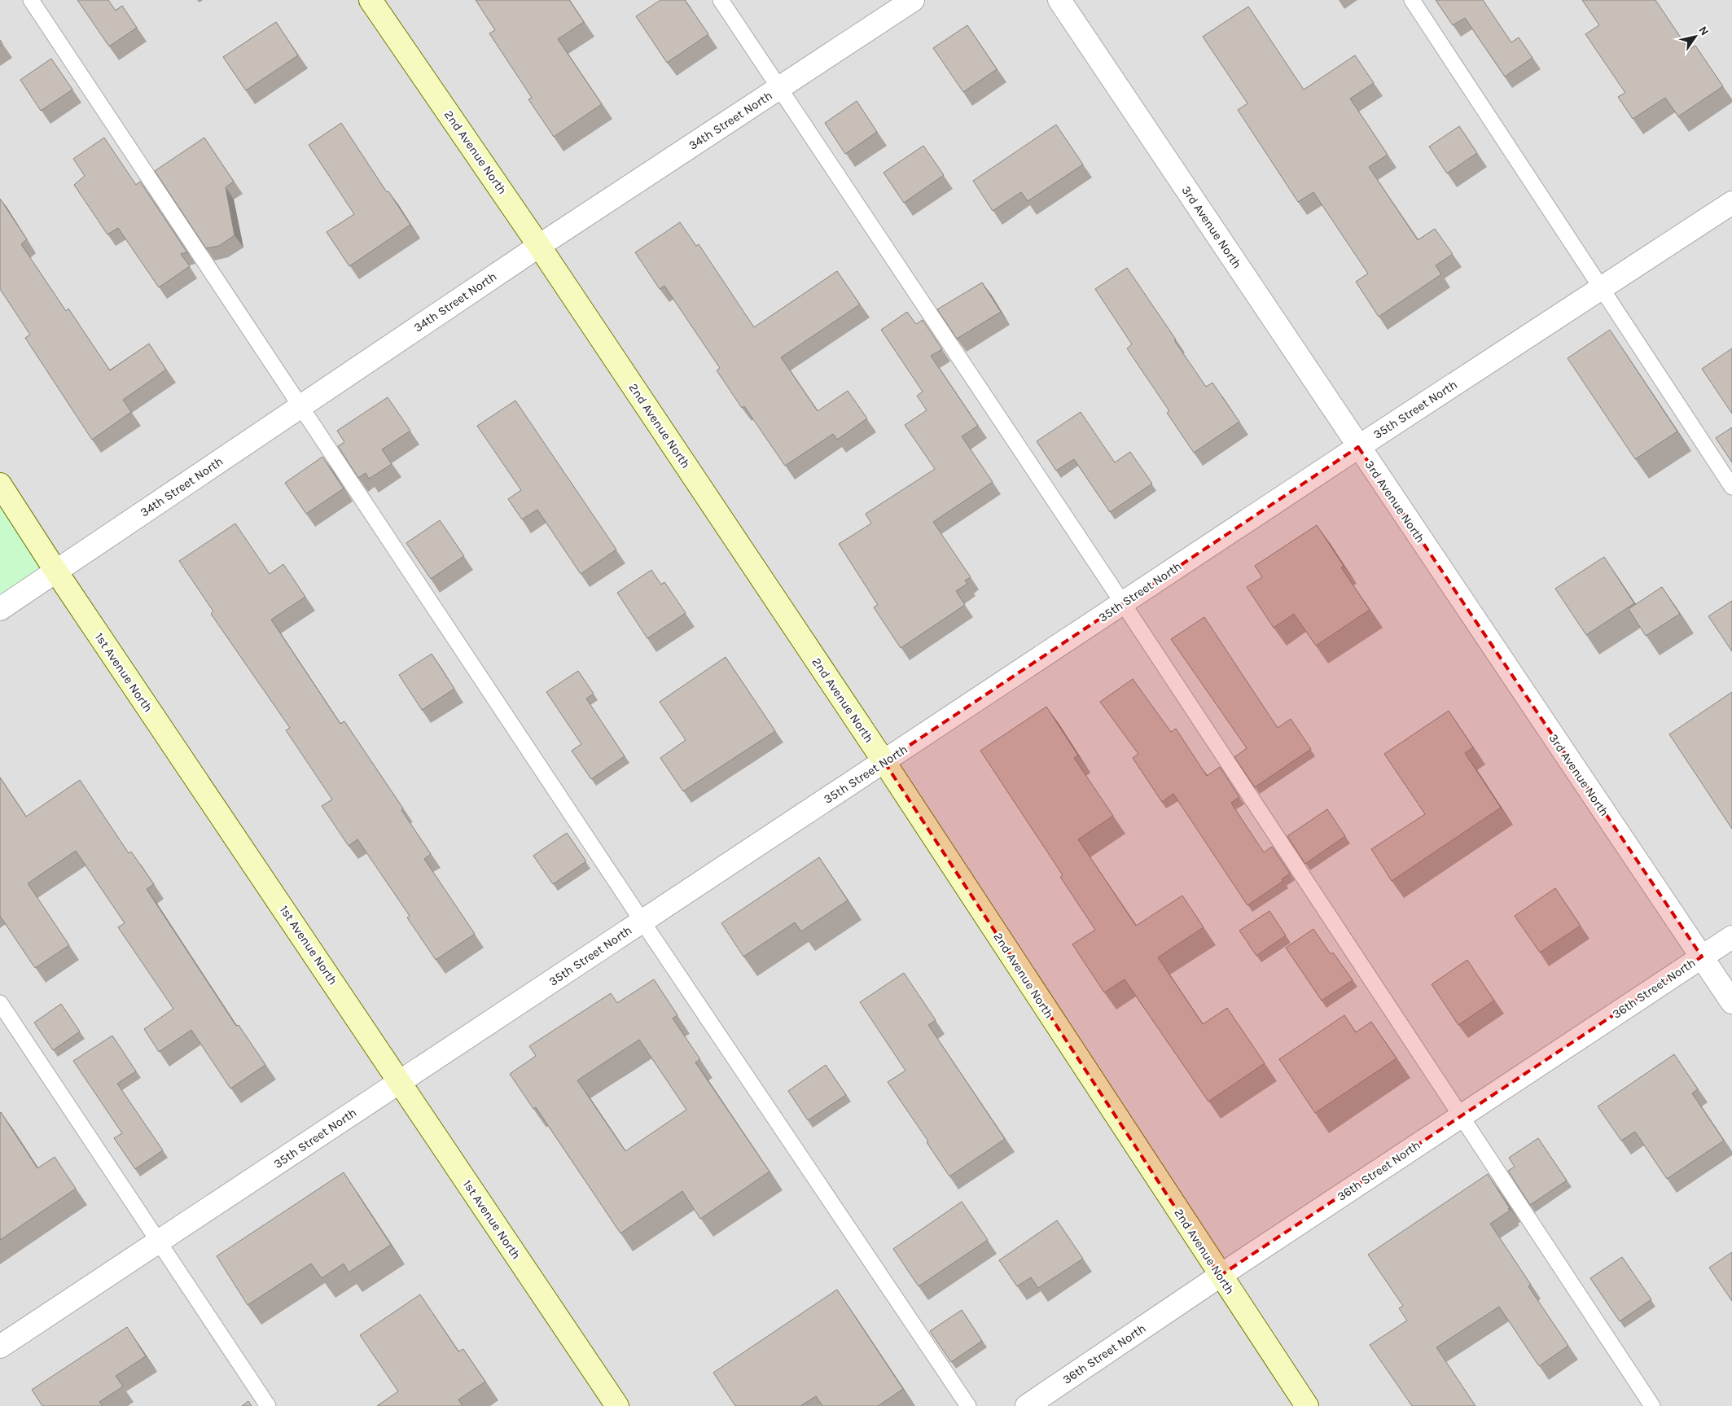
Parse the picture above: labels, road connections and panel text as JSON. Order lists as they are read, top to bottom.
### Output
{
  "streets": {
    "main road": ["2nd Avenue North", "1st Avenue North"],
    "street": [
      "34th Street North",
      "3rd Avenue North",
      "35th Street North",
      "36th Street North"
    ]
  },
  "crossings": [
    ["34th Street North", "2nd Avenue North"],
    ["34th Street North", "1st Avenue North"],
    ["2nd Avenue North", "35th Street North"],
    ["2nd Avenue North", "36th Street North"],
    ["3rd Avenue North", "35th Street North"],
    ["3rd Avenue North", "36th Street North"],
    ["35th Street North", "1st Avenue North"]
  ],
  "north": "top right"
}
